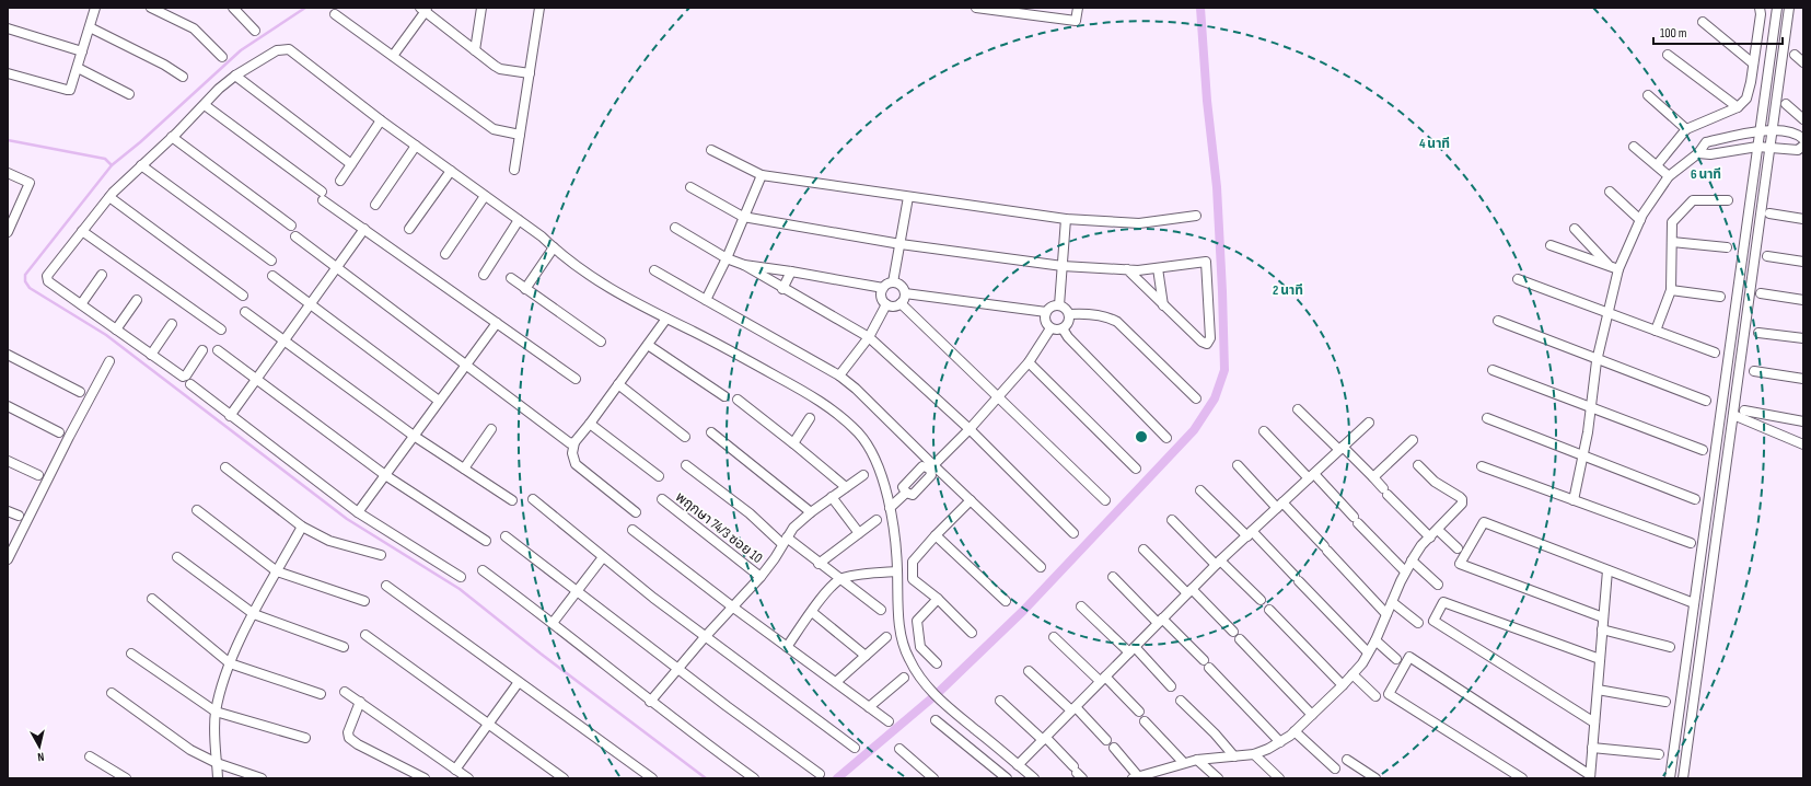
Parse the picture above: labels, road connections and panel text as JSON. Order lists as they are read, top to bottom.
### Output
{
  "streets": {
    "street": ["พฤกษา 74/3 ซอย 10"]
  },
  "scale_bar": "100 m",
  "north": "bottom",
  "rings": ["4 นาที", "6 นาที", "2 นาที"]
}
